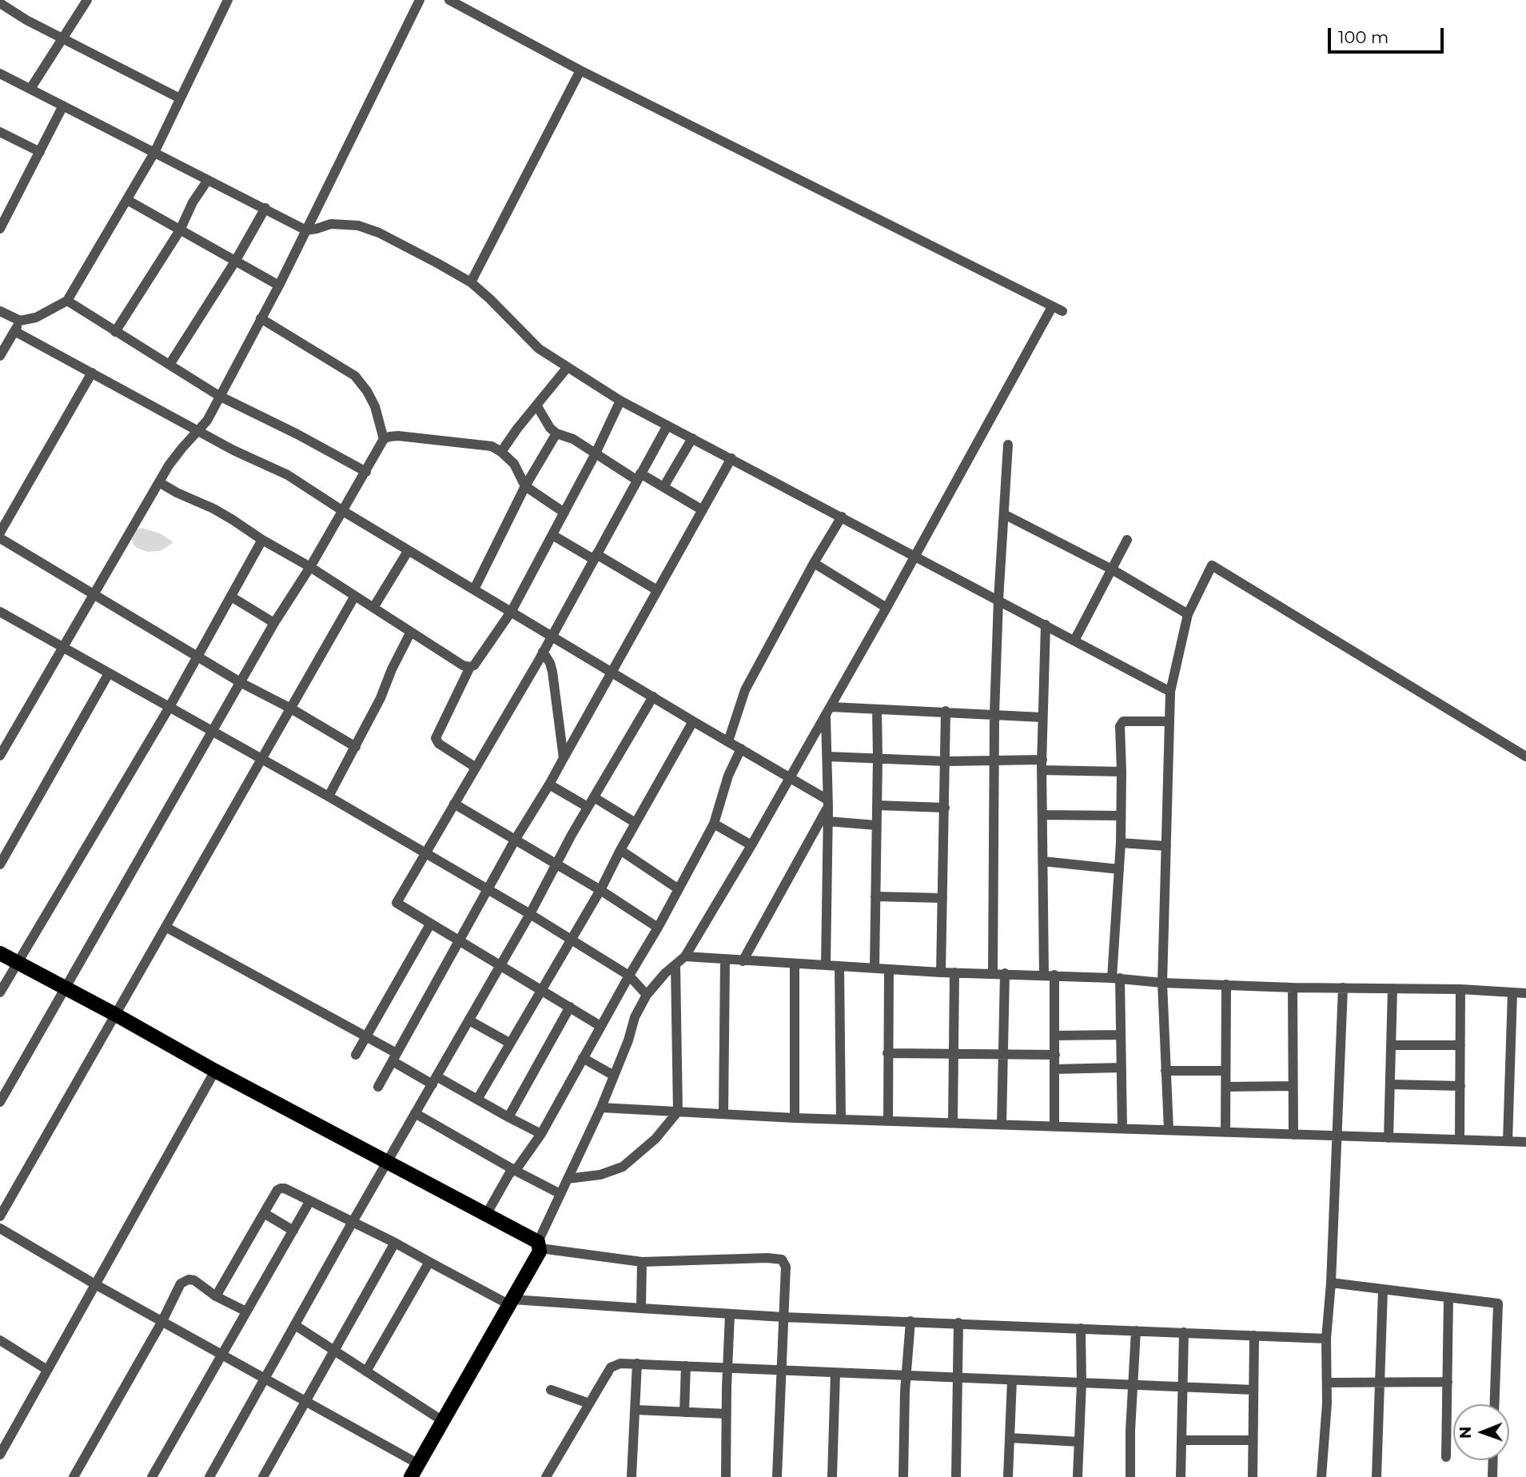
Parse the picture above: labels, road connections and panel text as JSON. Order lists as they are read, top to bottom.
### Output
{
  "scale_bar": "100 m",
  "north": "left"
}
